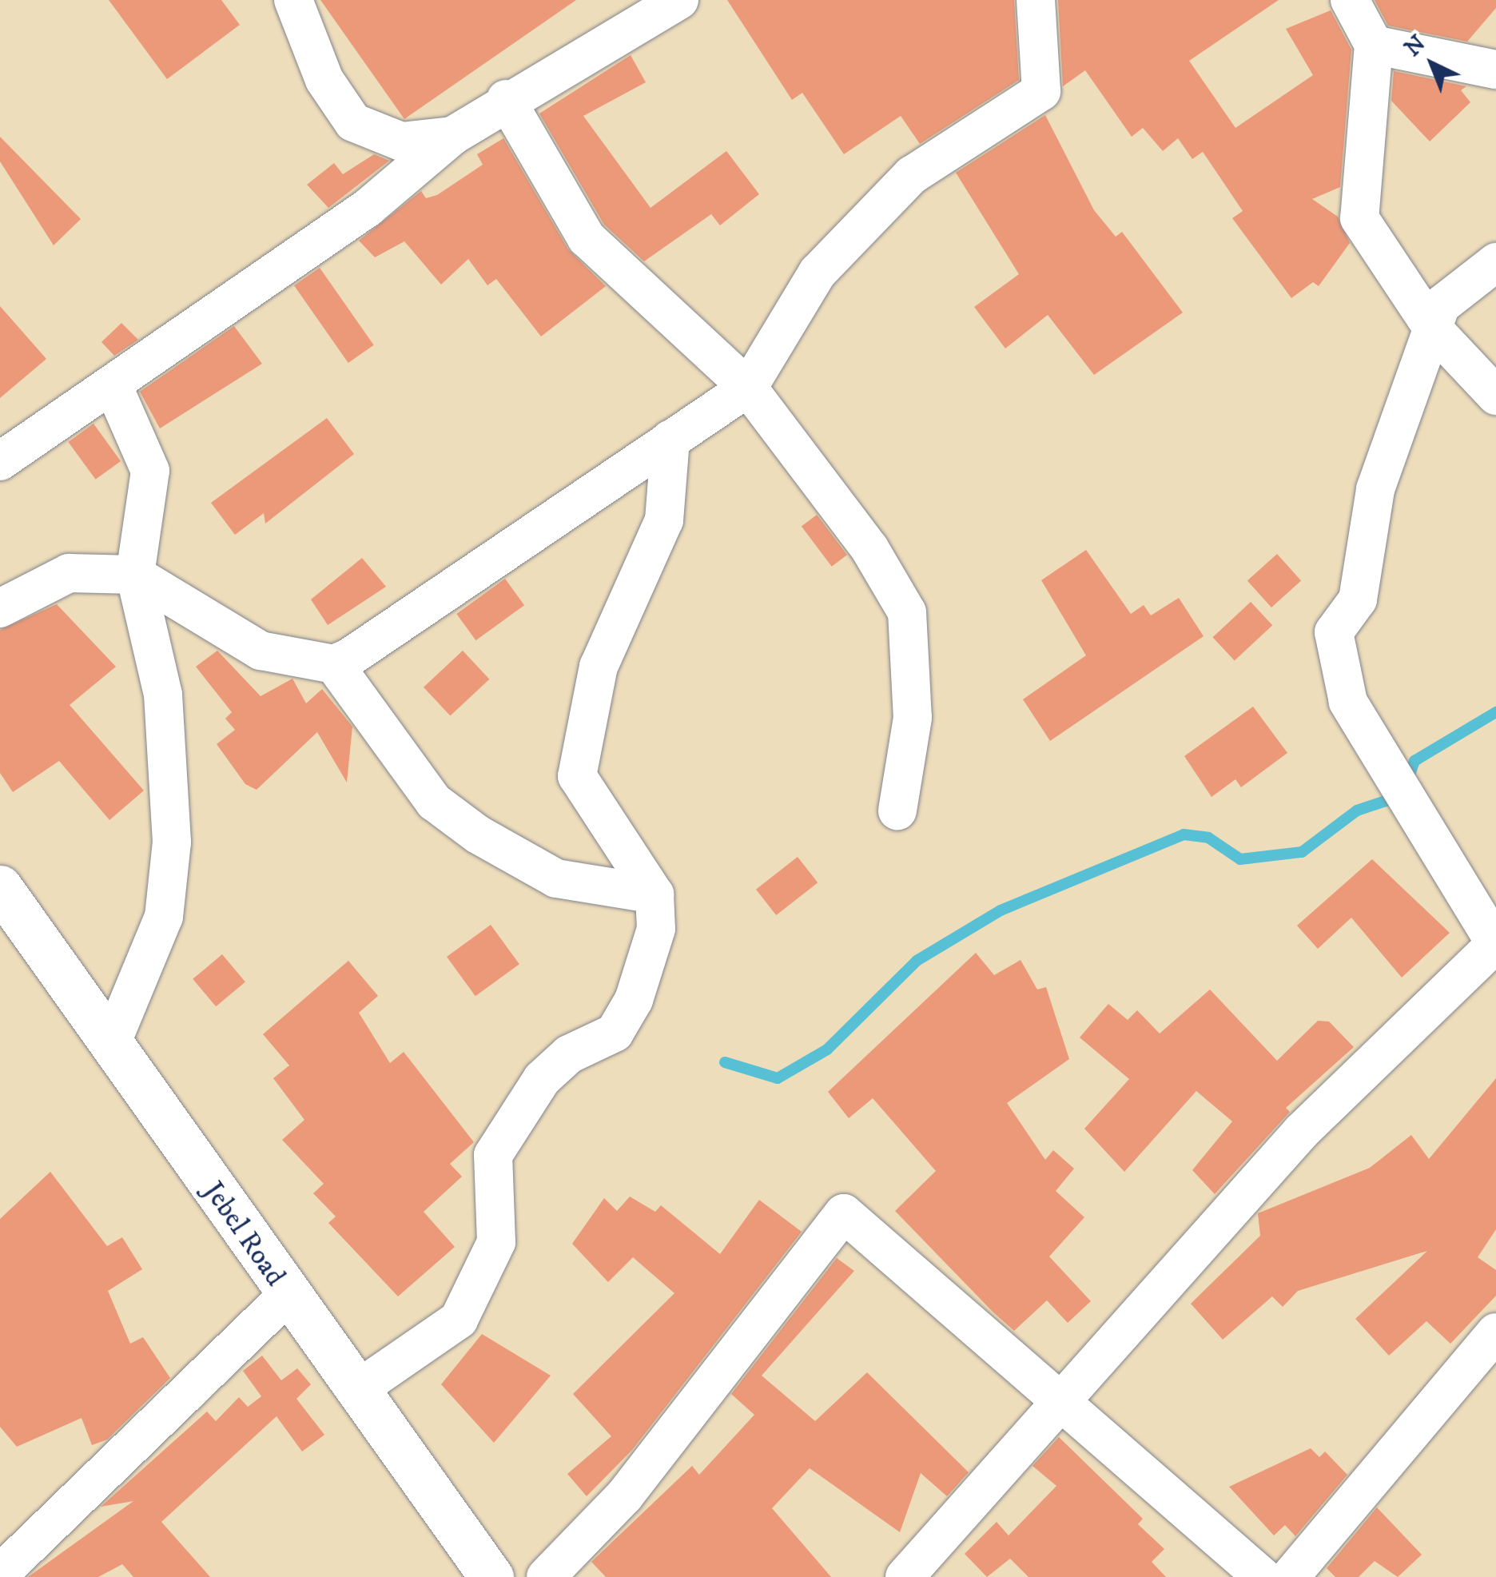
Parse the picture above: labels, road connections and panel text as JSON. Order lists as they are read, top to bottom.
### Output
{
  "streets": {
    "main road": ["Jebel Road"]
  },
  "north": "top left"
}
